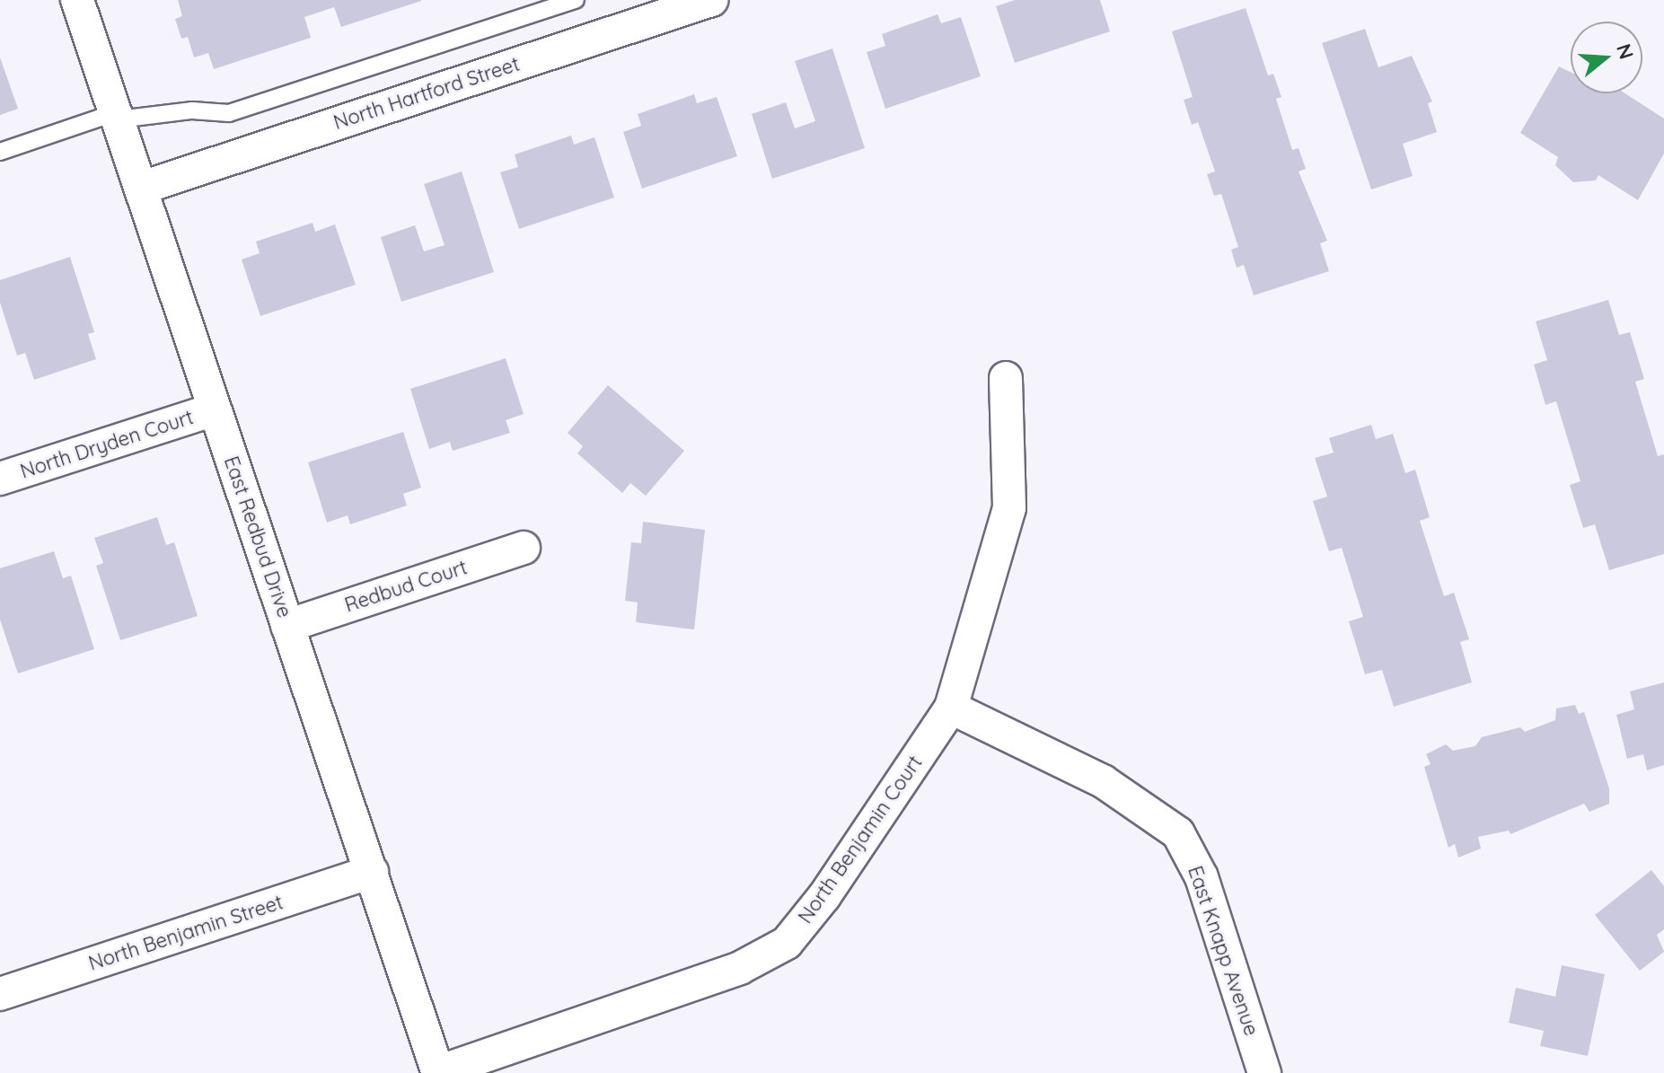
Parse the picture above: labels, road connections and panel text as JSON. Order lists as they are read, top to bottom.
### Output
{
  "streets": {
    "street": [
      "North Hartford Street",
      "North Dryden Court",
      "East Redbud Drive",
      "Redbud Court",
      "North Benjamin Court",
      "North Benjamin Street",
      "East Knapp Avenue"
    ]
  },
  "crossings": [
    ["North Hartford Street", "East Redbud Drive"],
    ["North Dryden Court", "East Redbud Drive"],
    ["East Redbud Drive", "Redbud Court"],
    ["East Redbud Drive", "North Benjamin Court"],
    ["East Redbud Drive", "North Benjamin Street"],
    ["North Benjamin Court", "East Knapp Avenue"]
  ],
  "north": "right"
}
